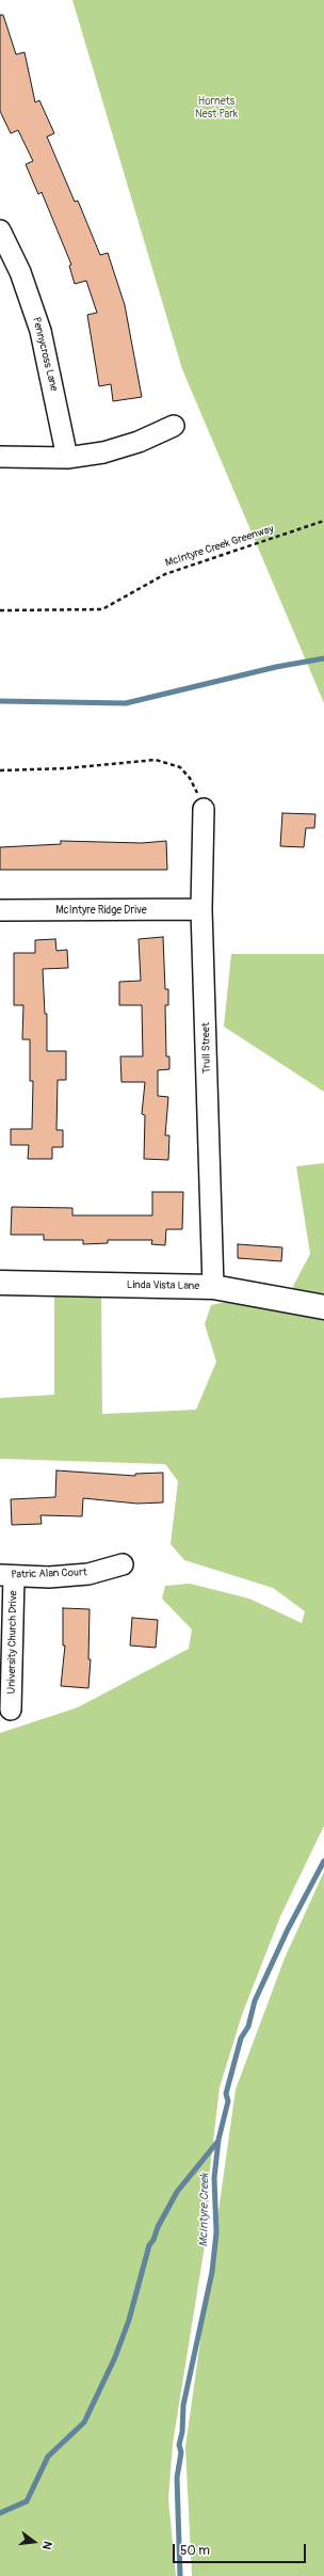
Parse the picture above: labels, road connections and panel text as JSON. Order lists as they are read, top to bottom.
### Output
{
  "streets": {
    "street": [
      "Pennycross Lane",
      "McIntyre Ridge Drive",
      "Trull Street",
      "Linda Vista Lane",
      "Patric Alan Court",
      "University Church Drive"
    ],
    "path": ["McIntyre Creek Greenway"]
  },
  "crossings": [
    ["McIntyre Ridge Drive", "Trull Street"],
    ["Trull Street", "Linda Vista Lane"],
    ["Patric Alan Court", "University Church Drive"]
  ],
  "water": ["McIntyre Creek"],
  "parks": ["Hornets Nest Park"],
  "scale_bar": "50 m",
  "north": "right"
}
